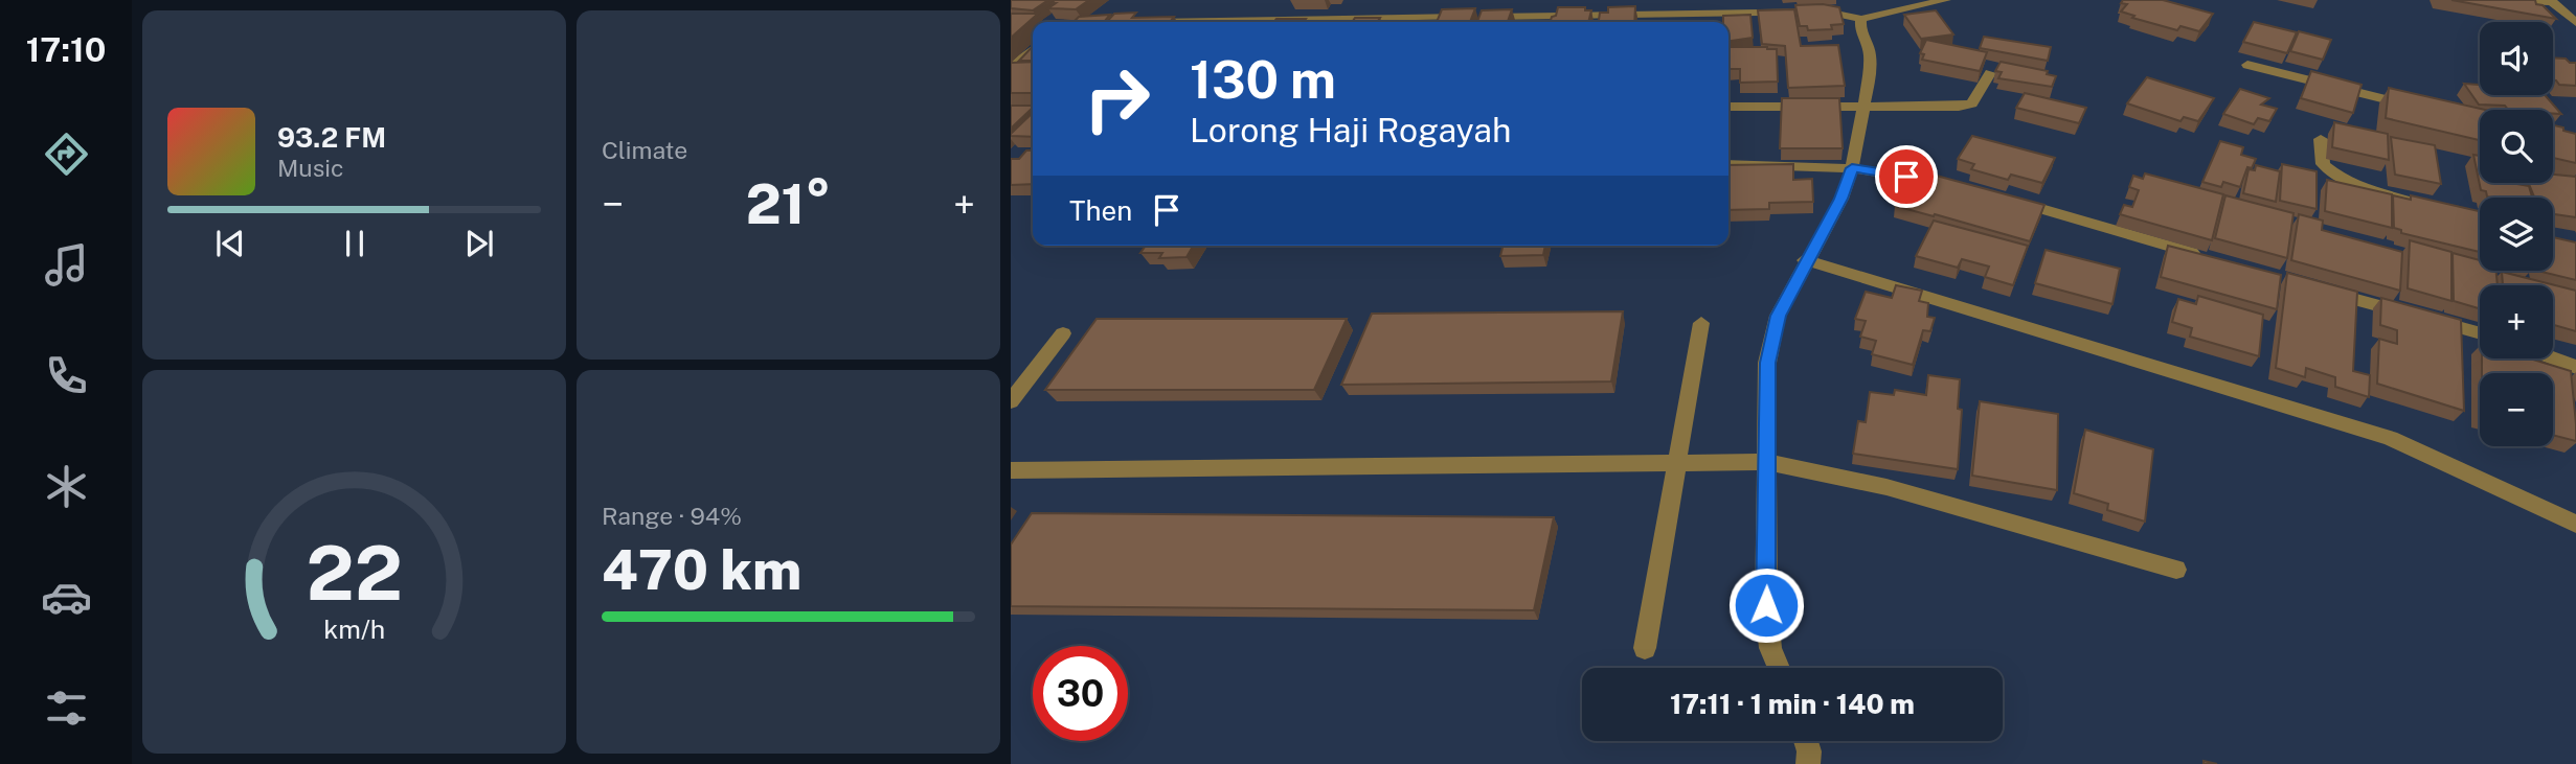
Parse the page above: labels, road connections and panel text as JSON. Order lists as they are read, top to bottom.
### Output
{
  "page": {
    "tabs": "17:10",
    "tile": [
      "Climate",
      ["Range · 94%", "470 km"]
    ],
    "map_buttons": ["+", "−"],
    "turn": ["130 m", "Lorong Haji Rogayah"],
    "song": ["93.2 FM", "Music"],
    "heat": ["−", "21°", "+"],
    "then": "Then",
    "limit": "30",
    "trip": "17:11 · 1 min · 140 m",
    "gauge": ["22", "km/h"]
  }
}
